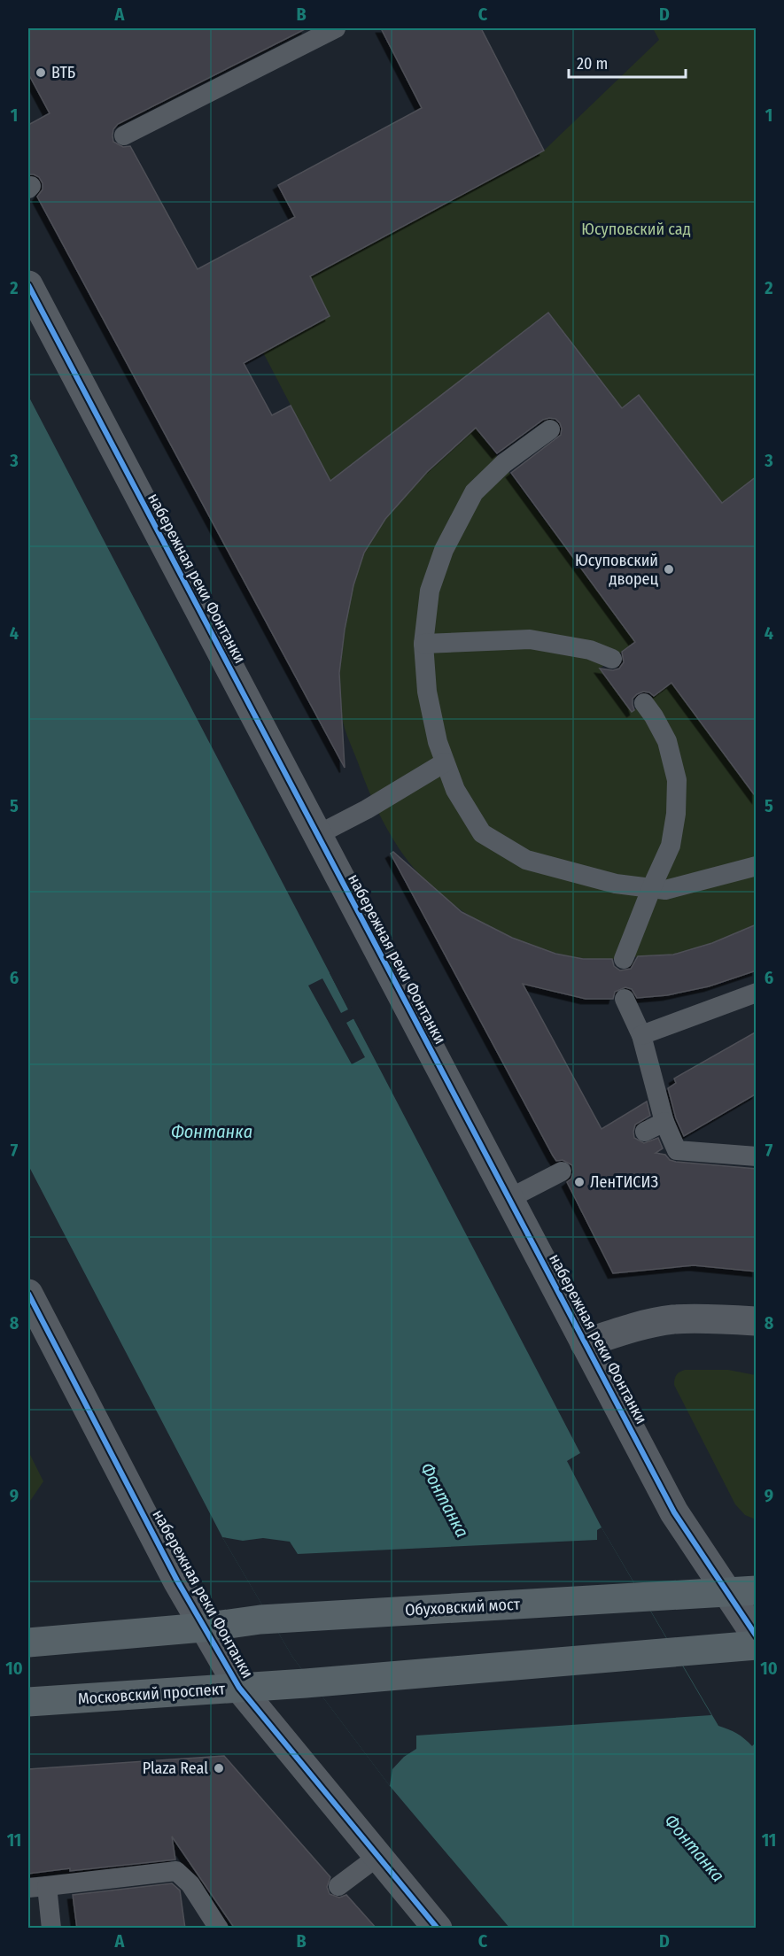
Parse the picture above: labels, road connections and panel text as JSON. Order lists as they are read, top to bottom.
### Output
{
  "streets": {
    "main road": ["Обуховский мост", "Московский проспект"],
    "street": ["набережная реки Фонтанки"]
  },
  "crossings": [
    ["набережная реки Фонтанки", "Обуховский мост"],
    ["набережная реки Фонтанки", "Московский проспект"]
  ],
  "water": ["Фонтанка"],
  "parks": ["Юсуповский сад"],
  "places": [
    "ВТБ",
    "Юсуповский дворец",
    "ЛенТИСИЗ",
    "Plaza Real"
  ],
  "scale_bar": "20 m",
  "grid": {
    "columns": [
      "A",
      "B",
      "C",
      "D"
    ],
    "rows": [
      "1",
      "2",
      "3",
      "4",
      "5",
      "6",
      "7",
      "8",
      "9",
      "10",
      "11"
    ]
  }
}
